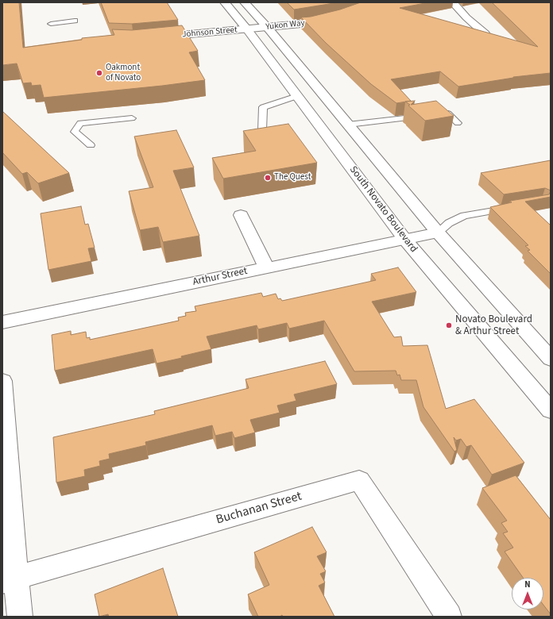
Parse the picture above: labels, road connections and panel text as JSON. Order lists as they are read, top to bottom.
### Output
{
  "streets": {
    "main road": [
      "Yukon Way",
      "Johnson Street",
      "South Novato Boulevard",
      "Arthur Street",
      "Buchanan Street"
    ]
  },
  "crossings": [
    ["Yukon Way", "Johnson Street"],
    ["Yukon Way", "South Novato Boulevard"],
    ["Johnson Street", "South Novato Boulevard"],
    ["South Novato Boulevard", "Arthur Street"]
  ],
  "places": ["Oakmont of Novato", "The Quest", "Novato Boulevard & Arthur Street"],
  "north": "top"
}
